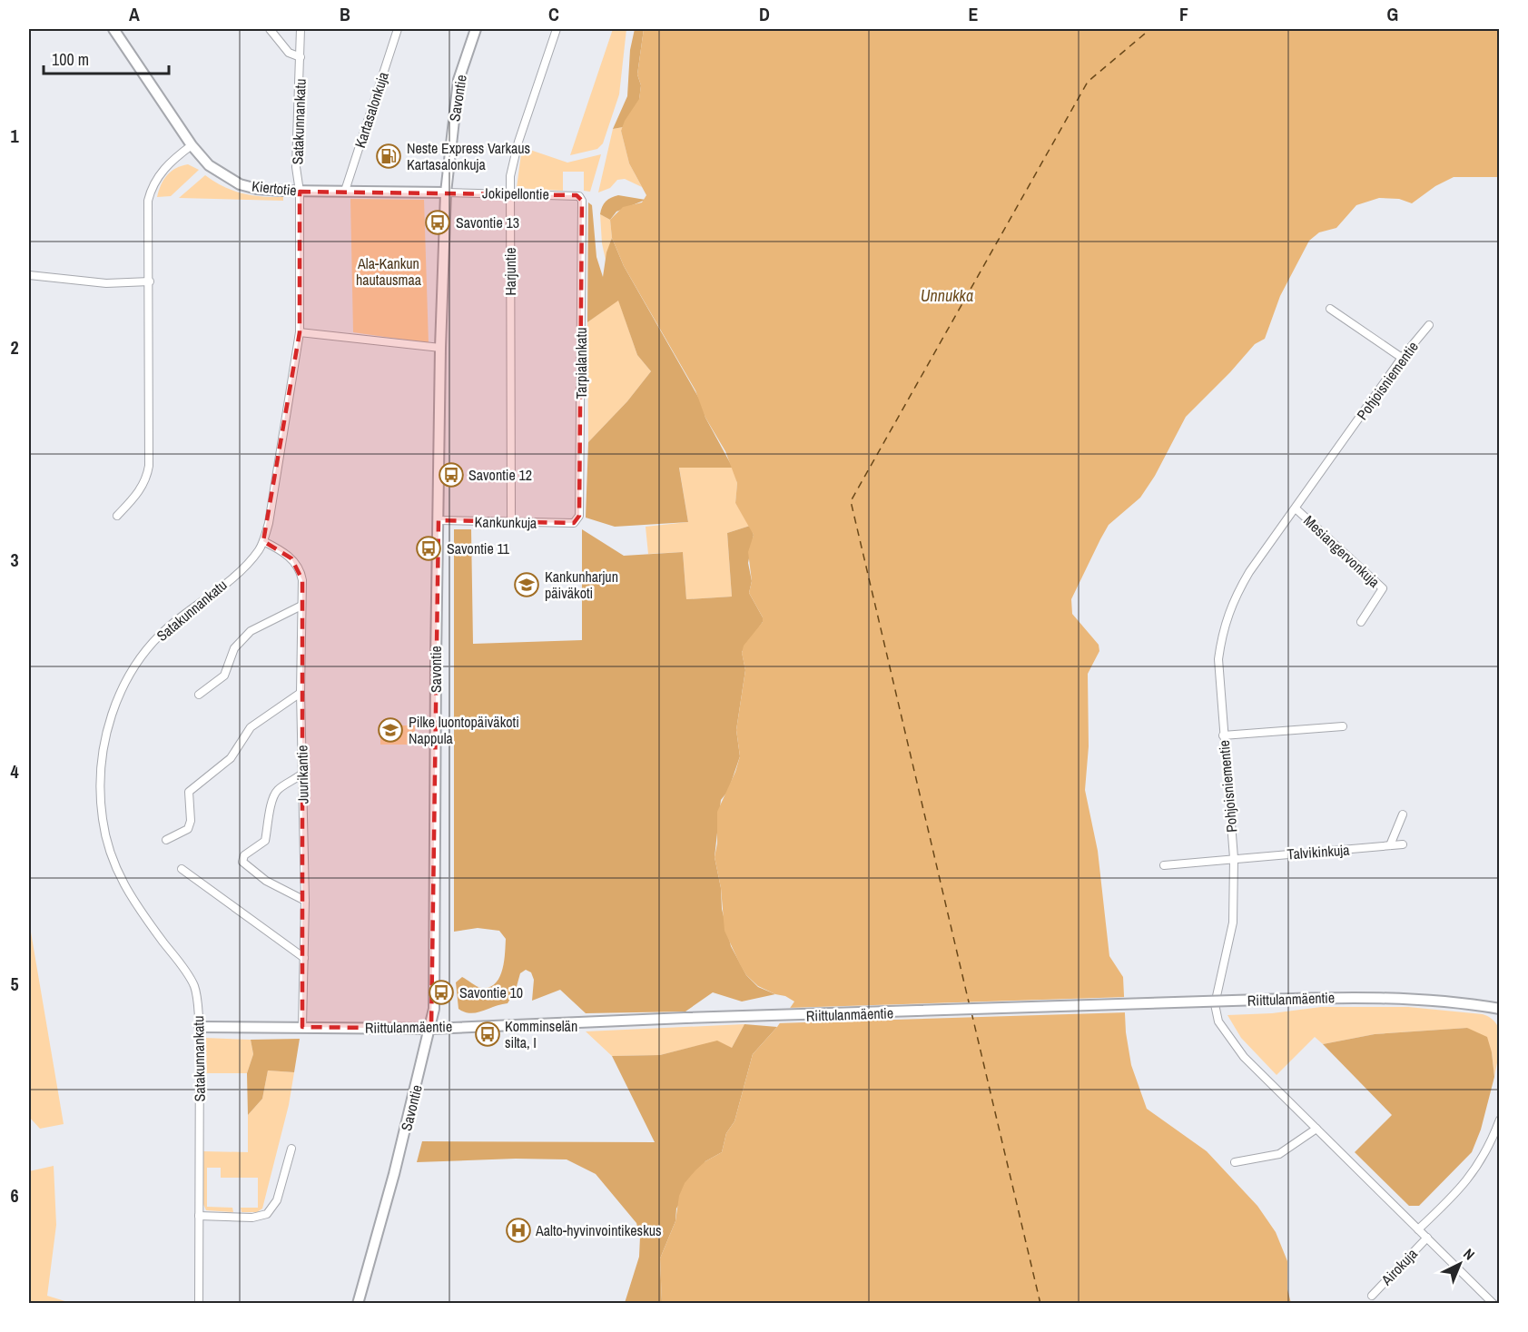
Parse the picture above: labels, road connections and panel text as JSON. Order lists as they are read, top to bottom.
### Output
{
  "streets": {
    "street": [
      "Savontie",
      "Kartasalonkuja",
      "Satakunnankatu",
      "Kiertotie",
      "Jokipellontie",
      "Harjuntie",
      "Tarpialankatu",
      "Pohjoisniementie",
      "Kankunkuja",
      "Mesiangervonkuja",
      "Juurikantie",
      "Talvikinkuja",
      "Riittulanmäentie",
      "Airokuja"
    ]
  },
  "crossings": [
    ["Savontie", "Kiertotie"],
    ["Savontie", "Jokipellontie"],
    ["Savontie", "Kankunkuja"],
    ["Savontie", "Riittulanmäentie"],
    ["Kartasalonkuja", "Kiertotie"],
    ["Satakunnankatu", "Kiertotie"],
    ["Satakunnankatu", "Juurikantie"],
    ["Satakunnankatu", "Riittulanmäentie"],
    ["Kiertotie", "Jokipellontie"],
    ["Jokipellontie", "Harjuntie"],
    ["Jokipellontie", "Tarpialankatu"],
    ["Harjuntie", "Kankunkuja"],
    ["Tarpialankatu", "Kankunkuja"],
    ["Pohjoisniementie", "Mesiangervonkuja"],
    ["Pohjoisniementie", "Talvikinkuja"],
    ["Pohjoisniementie", "Airokuja"],
    ["Juurikantie", "Riittulanmäentie"]
  ],
  "water": ["Unnukka"],
  "parks": ["Ala-Kankun hautausmaa"],
  "places": {
    "fuel station": ["Neste Express Varkaus Kartasalonkuja"],
    "bus stop": [
      "Savontie 13",
      "Savontie 12",
      "Savontie 11",
      "Savontie 10",
      "Komminselän silta, I"
    ],
    "school or university": ["Kankunharjun päiväkoti", "Pilke luontopäiväkoti Nappula"],
    "hospital": ["Aalto-hyvinvointikeskus"]
  },
  "scale_bar": "100 m",
  "north": "top right",
  "grid": {
    "columns": [
      "A",
      "B",
      "C",
      "D",
      "E",
      "F",
      "G"
    ],
    "rows": [
      "1",
      "2",
      "3",
      "4",
      "5",
      "6"
    ]
  }
}
